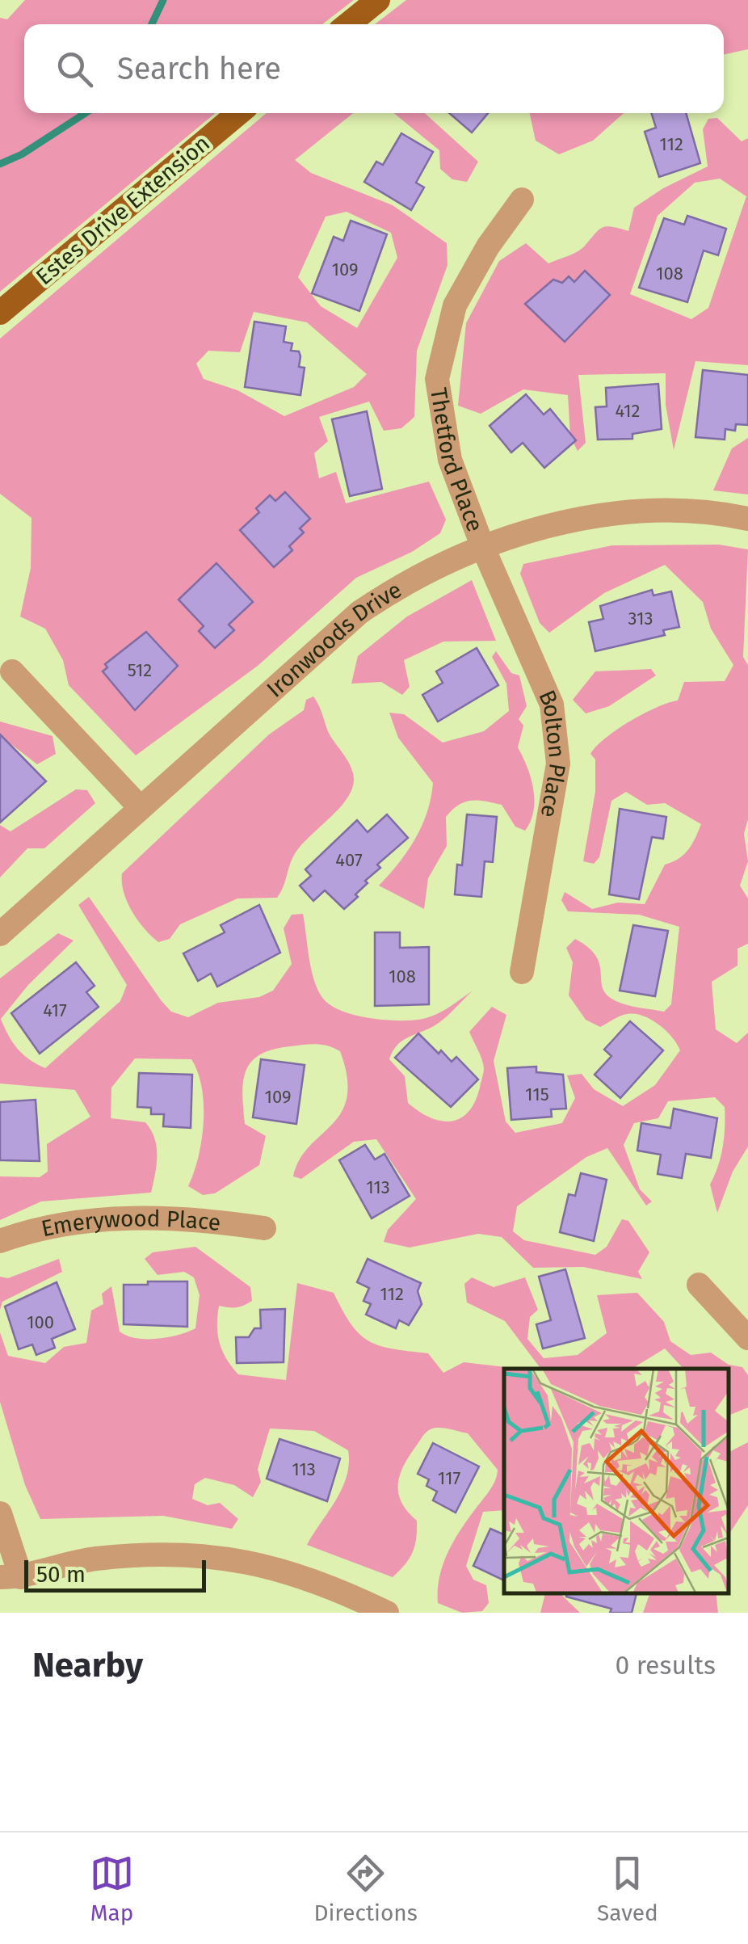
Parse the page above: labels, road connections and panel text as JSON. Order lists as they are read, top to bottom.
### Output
{
  "streets": {
    "main road": ["Estes Drive Extension"],
    "street": [
      "Thetford Place",
      "Ironwoods Drive",
      "Bolton Place",
      "Emerywood Place"
    ]
  },
  "crossings": [
    ["Thetford Place", "Ironwoods Drive"],
    ["Thetford Place", "Bolton Place"],
    ["Ironwoods Drive", "Bolton Place"]
  ],
  "house_numbers": [
    "112",
    "109",
    "108",
    "412",
    "313",
    "512",
    "407",
    "108",
    "417",
    "115",
    "109",
    "113",
    "112",
    "100",
    "113",
    "117"
  ],
  "scale_bar": "50 m",
  "page": {
    "search": "Search here",
    "scale": "50 m",
    "heading": ["Nearby", "0 results"],
    "nav": ["Map", "Directions", "Saved"]
  }
}
